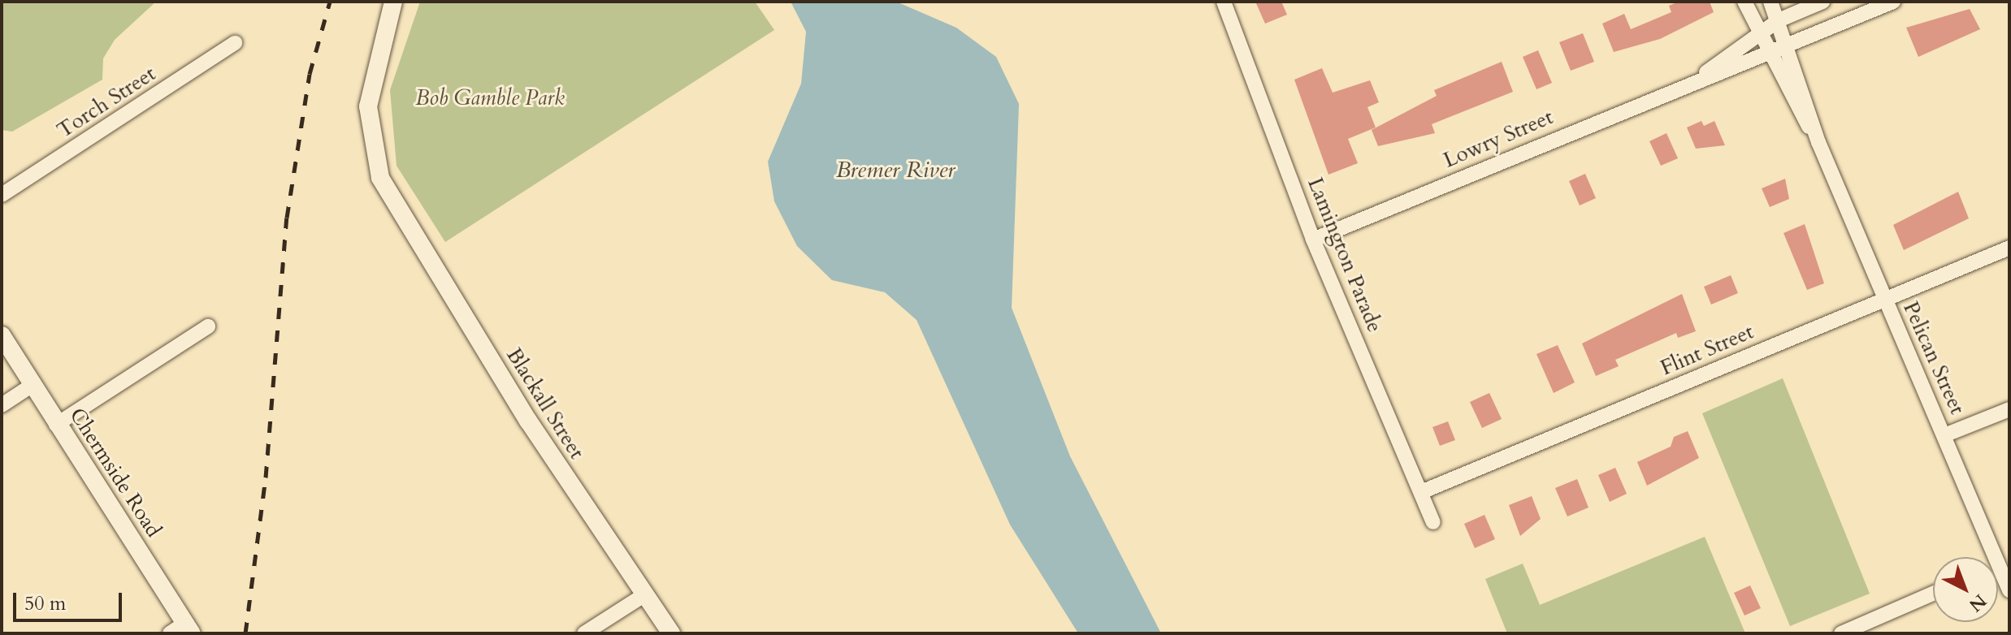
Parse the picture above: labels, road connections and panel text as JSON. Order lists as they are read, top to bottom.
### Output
{
  "streets": {
    "street": [
      "Torch Street",
      "Lowry Street",
      "Lamington Parade",
      "Flint Street",
      "Pelican Street",
      "Blackall Street",
      "Chermside Road"
    ]
  },
  "crossings": [
    ["Lowry Street", "Lamington Parade"],
    ["Lowry Street", "Pelican Street"],
    ["Lamington Parade", "Flint Street"],
    ["Flint Street", "Pelican Street"]
  ],
  "water": ["Bremer River"],
  "parks": ["Bob Gamble Park"],
  "scale_bar": "50 m",
  "north": "bottom right"
}
